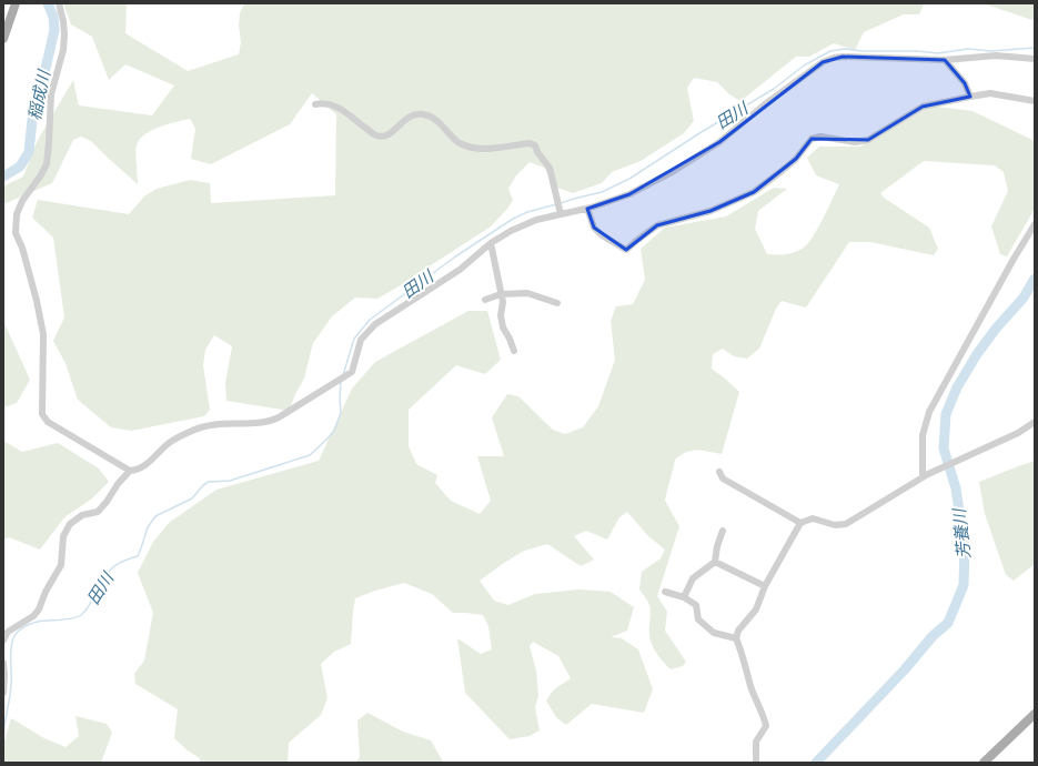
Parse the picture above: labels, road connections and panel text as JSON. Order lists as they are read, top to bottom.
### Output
{
  "water": ["稲成川", "田川", "芳養川"]
}
